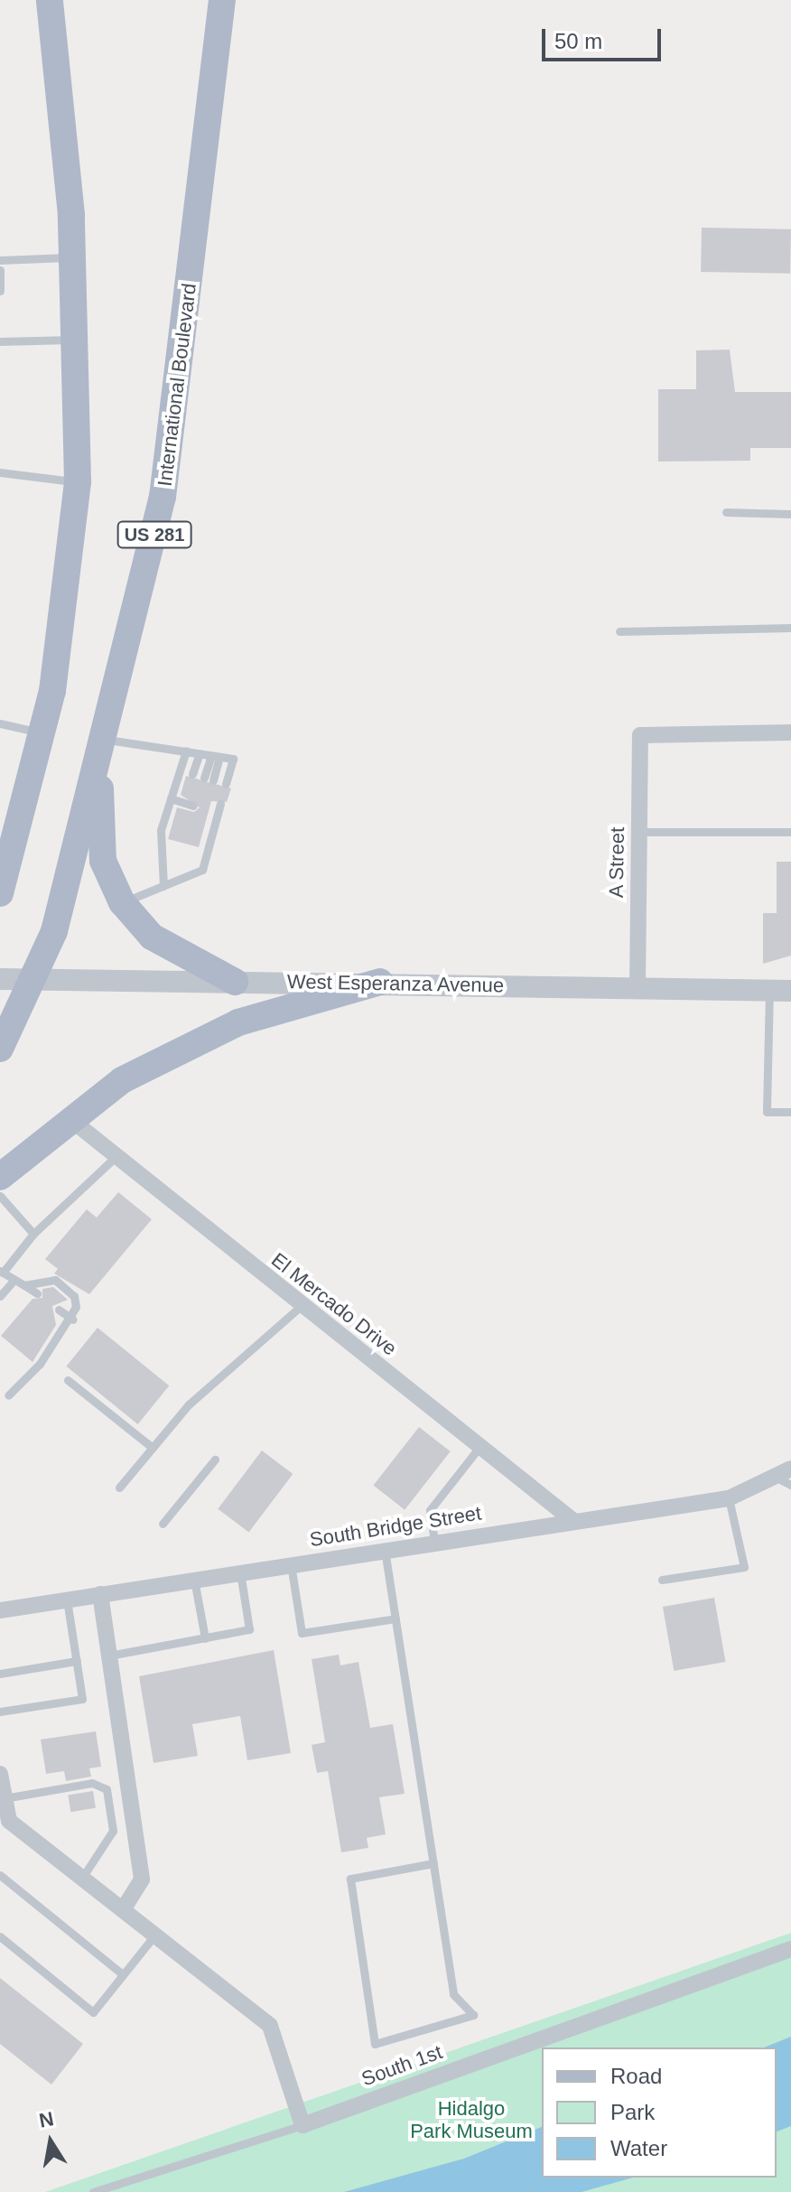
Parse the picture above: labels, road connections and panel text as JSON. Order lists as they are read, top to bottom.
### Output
{
  "streets": {
    "main road": ["International Boulevard", "US 281"],
    "street": [
      "A Street",
      "West Esperanza Avenue",
      "El Mercado Drive",
      "South Bridge Street",
      "South 1st"
    ]
  },
  "crossings": [
    ["International Boulevard", "West Esperanza Avenue"],
    ["A Street", "West Esperanza Avenue"],
    ["El Mercado Drive", "South Bridge Street"]
  ],
  "parks": ["Hidalgo Park Museum"],
  "legend": ["Road", "Park", "Water"],
  "scale_bar": "50 m",
  "north": "top"
}
